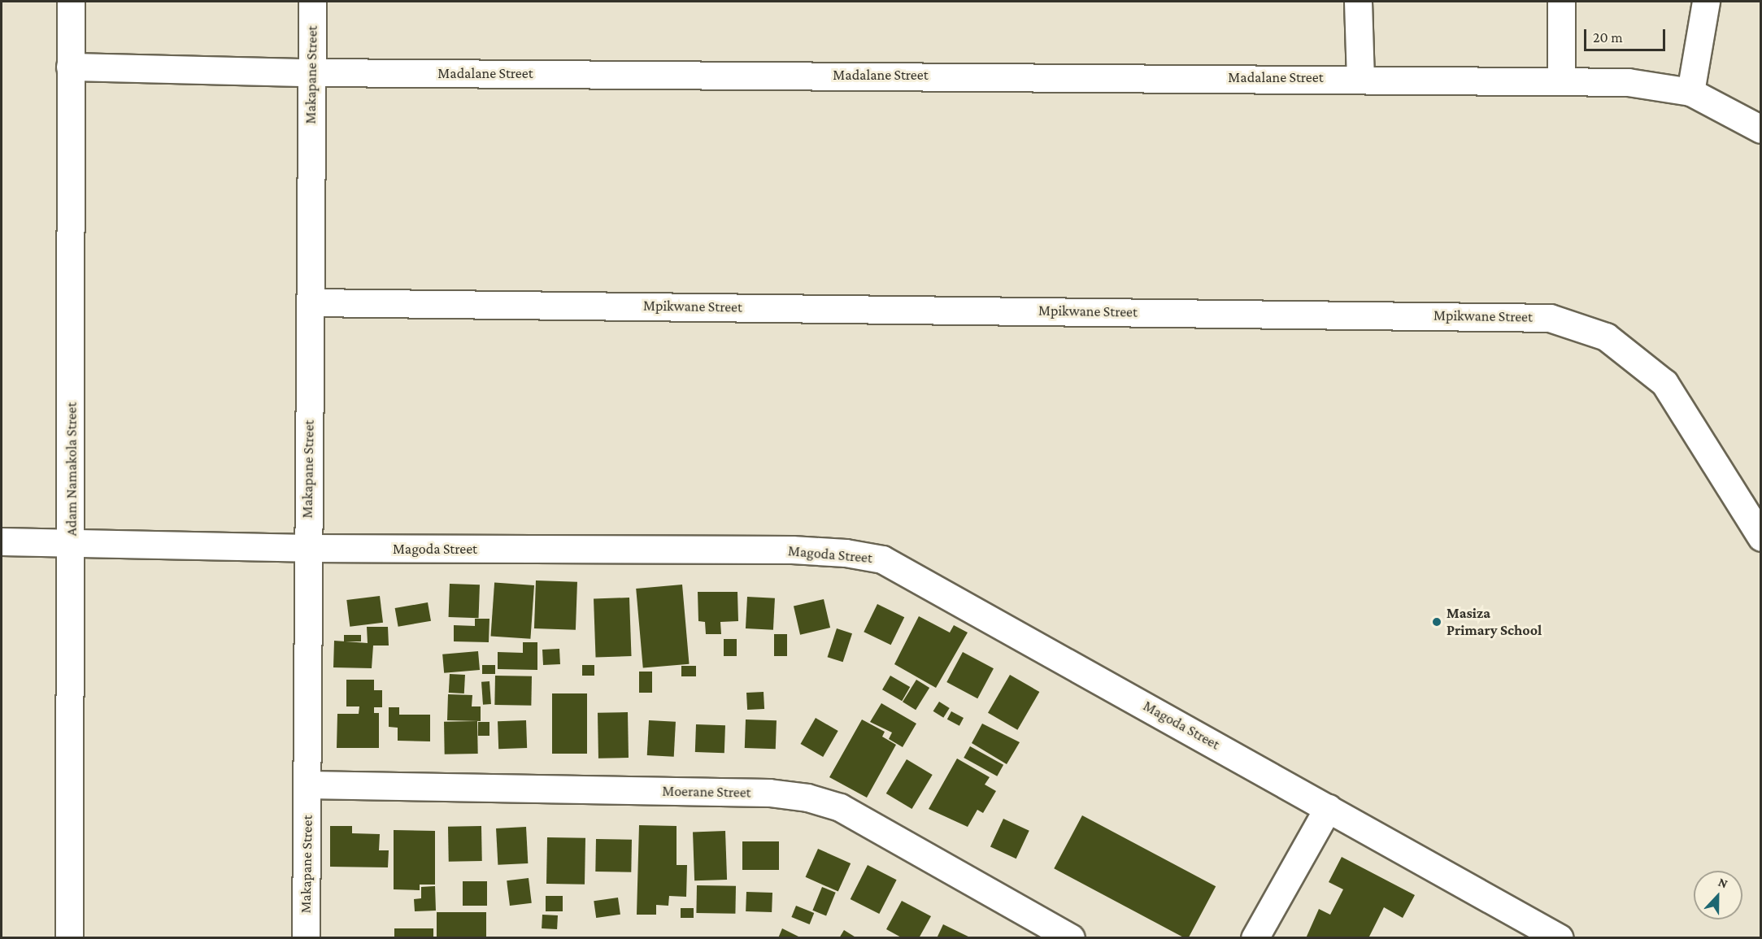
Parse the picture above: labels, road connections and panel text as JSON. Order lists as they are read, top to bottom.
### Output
{
  "streets": {
    "street": [
      "Madalane Street",
      "Makapane Street",
      "Mpikwane Street",
      "Adam Namakola Street",
      "Magoda Street",
      "Moerane Street"
    ]
  },
  "crossings": [
    ["Madalane Street", "Makapane Street"],
    ["Madalane Street", "Adam Namakola Street"],
    ["Makapane Street", "Mpikwane Street"],
    ["Makapane Street", "Magoda Street"],
    ["Makapane Street", "Moerane Street"],
    ["Adam Namakola Street", "Magoda Street"]
  ],
  "places": ["Masiza Primary School"],
  "scale_bar": "20 m",
  "north": "top"
}
